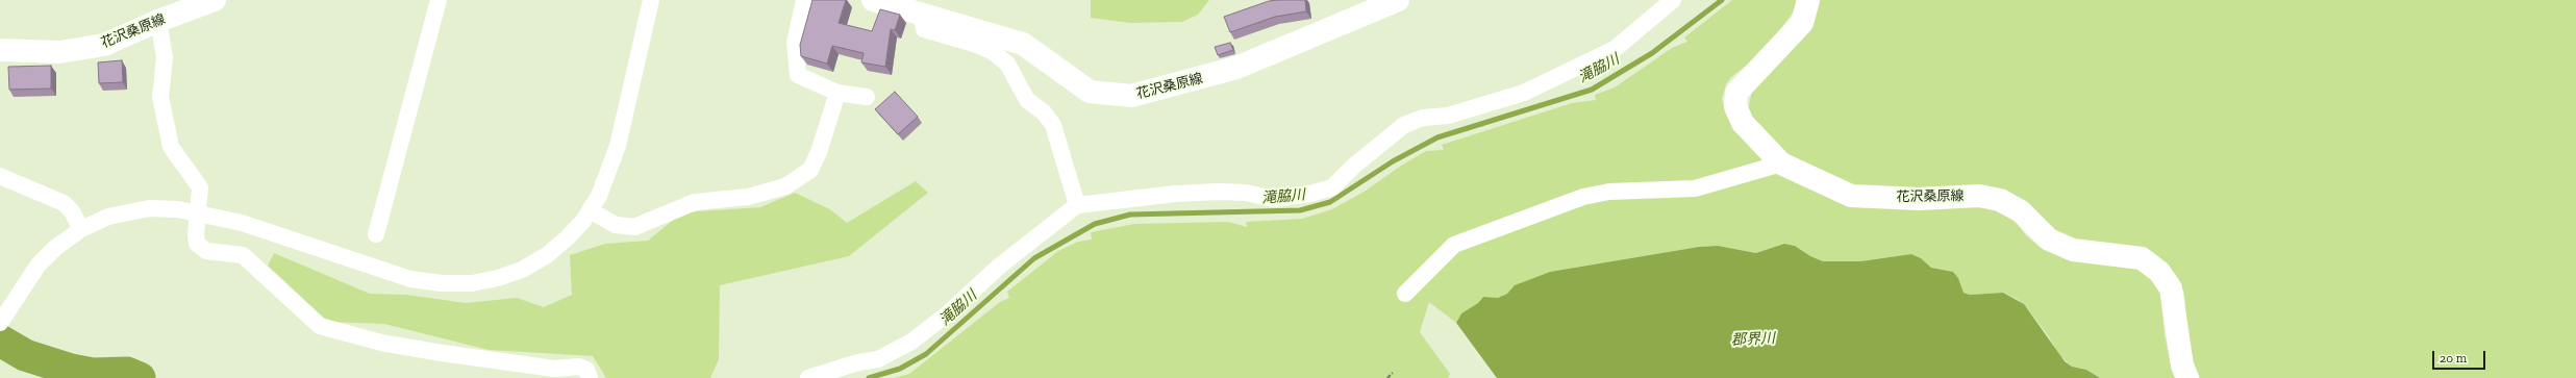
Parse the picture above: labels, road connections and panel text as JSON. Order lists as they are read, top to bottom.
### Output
{
  "streets": {
    "main road": ["花沢桑原線"]
  },
  "water": ["滝脇川", "郡界川"],
  "scale_bar": "20 m"
}
